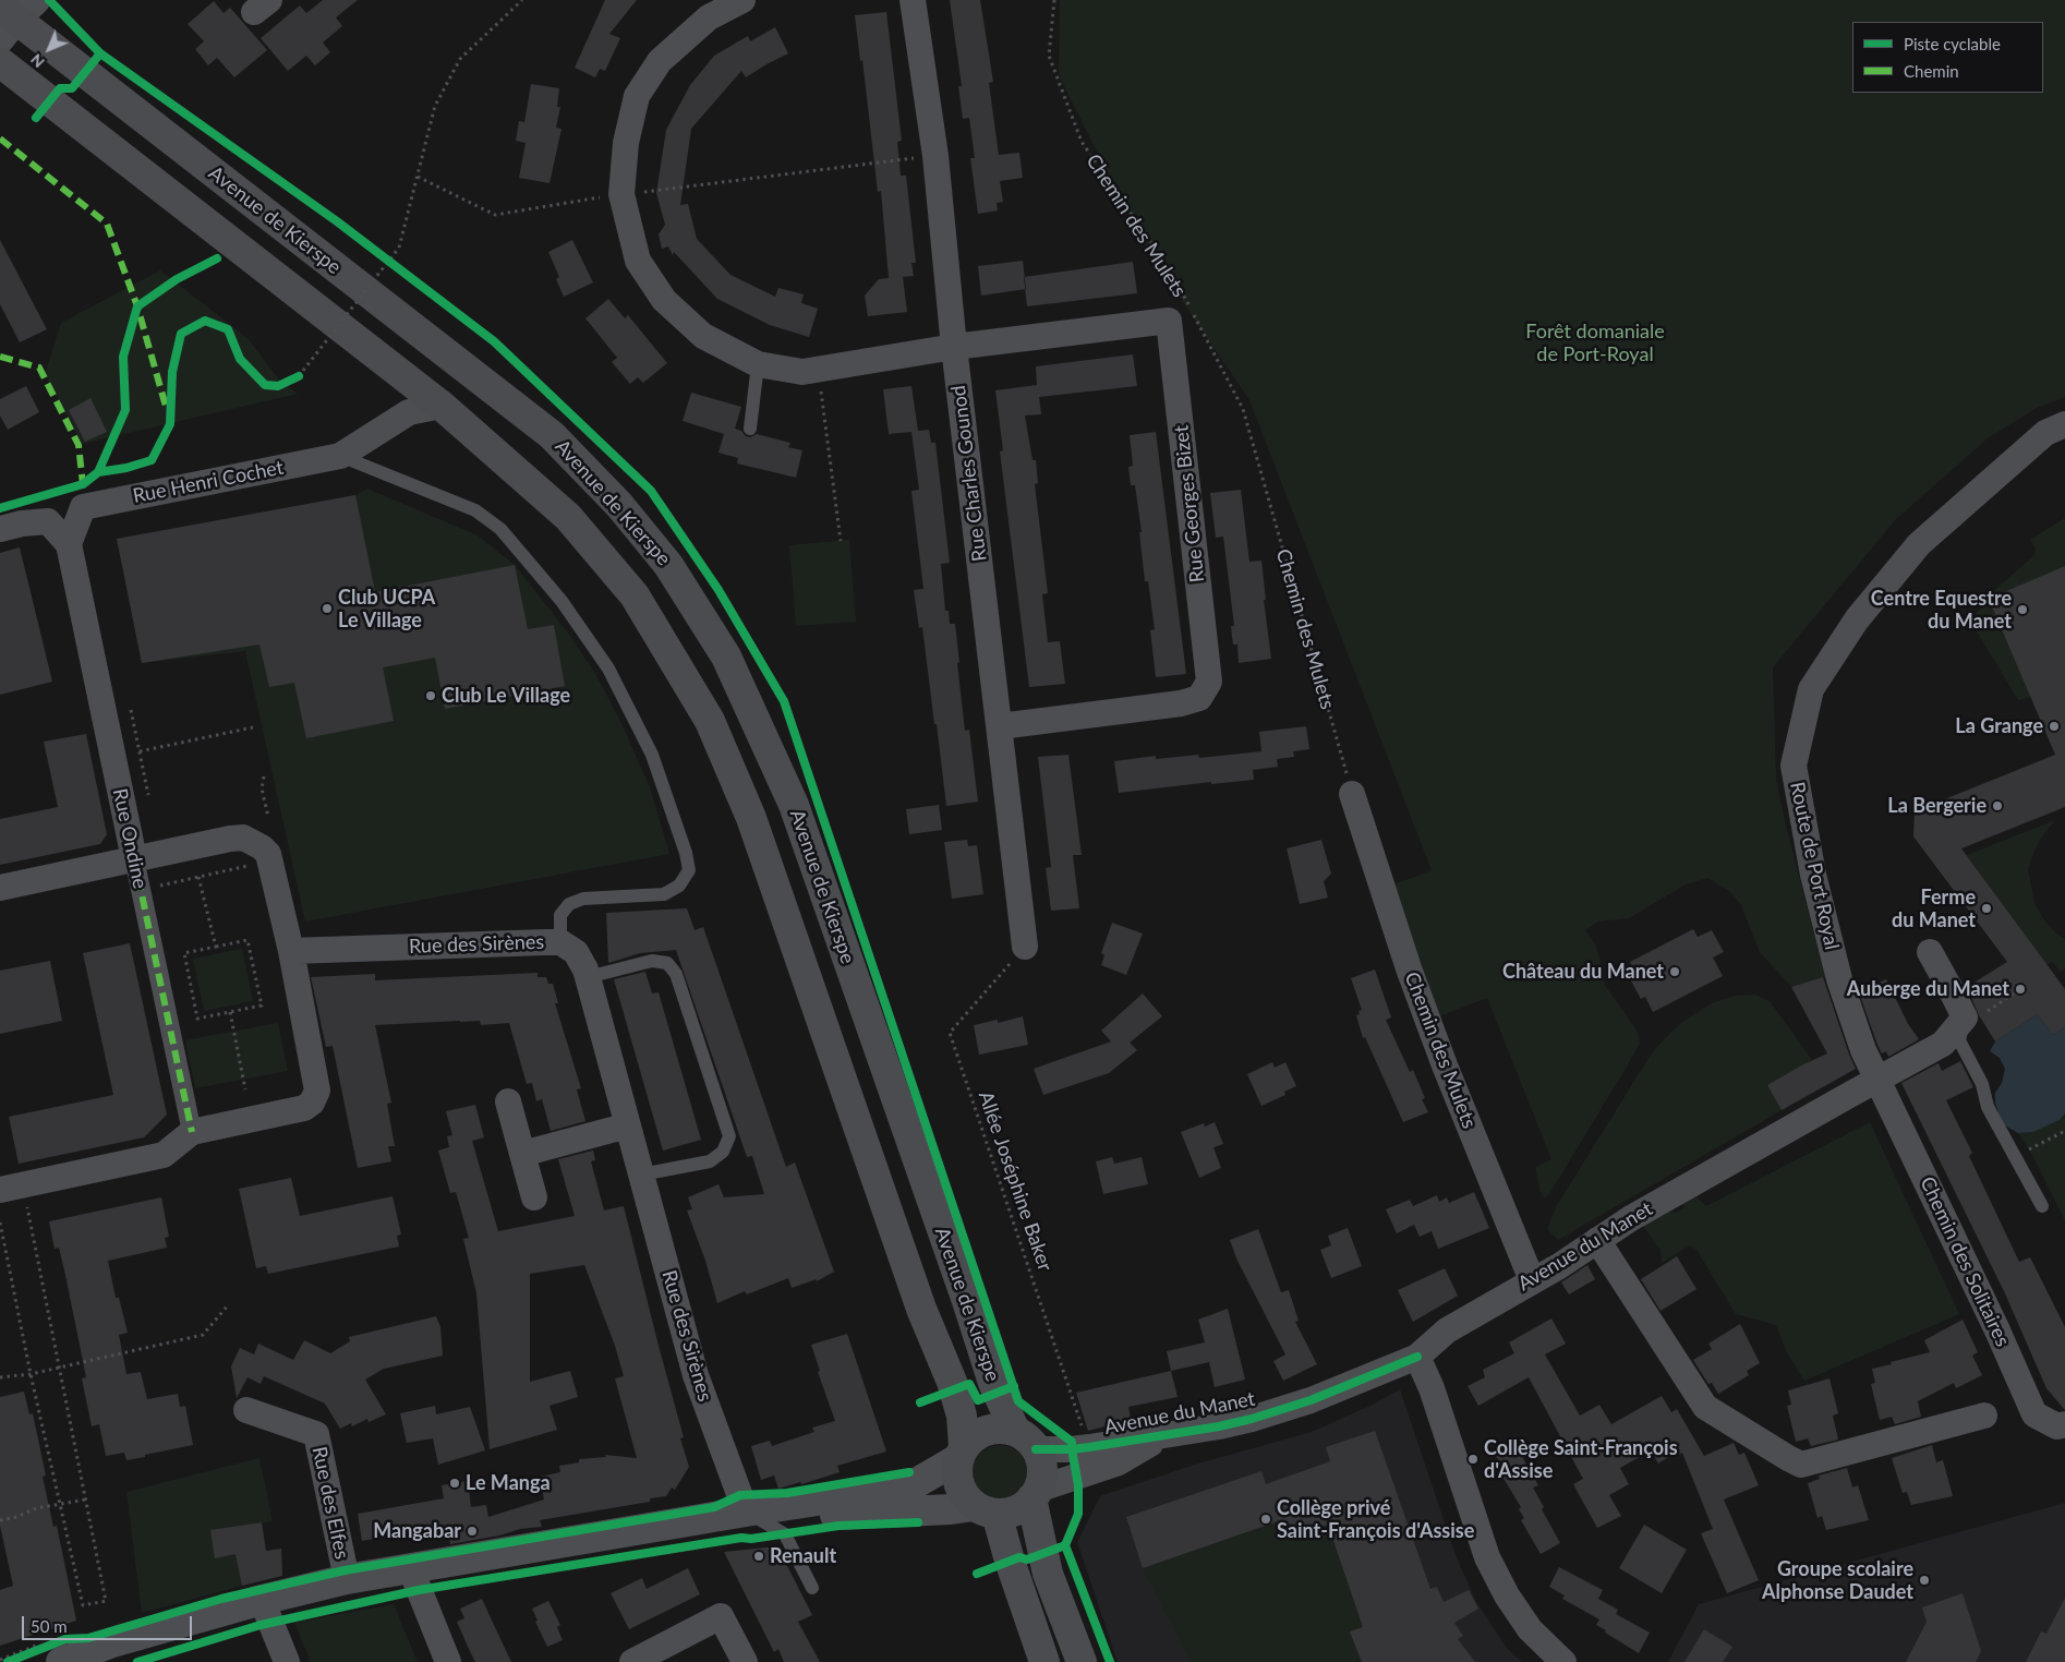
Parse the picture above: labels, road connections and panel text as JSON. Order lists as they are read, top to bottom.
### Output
{
  "streets": {
    "main road": ["Avenue de Kierspe"],
    "street": [
      "Chemin des Mulets",
      "Rue Charles Gounod",
      "Rue Henri Cochet",
      "Rue Georges Bizet",
      "Rue Ondine",
      "Route de Port Royal",
      "Rue des Sirènes",
      "Avenue du Manet",
      "Chemin des Solitaires",
      "Rue des Elfes"
    ],
    "path": ["Allée Joséphine Baker"]
  },
  "crossings": [
    ["Avenue de Kierspe", "Rue Henri Cochet"],
    ["Avenue de Kierspe", "Avenue du Manet"],
    ["Chemin des Mulets", "Avenue du Manet"],
    ["Rue Charles Gounod", "Rue Georges Bizet"],
    ["Rue Charles Gounod", "Allée Joséphine Baker"],
    ["Rue Henri Cochet", "Rue Ondine"],
    ["Route de Port Royal", "Avenue du Manet"],
    ["Route de Port Royal", "Chemin des Solitaires"],
    ["Allée Joséphine Baker", "Avenue du Manet"],
    ["Avenue du Manet", "Chemin des Solitaires"]
  ],
  "parks": ["Forêt domaniale de Port-Royal"],
  "places": [
    "Club UCPA Le Village",
    "Centre Equestre du Manet",
    "Club Le Village",
    "La Grange",
    "La Bergerie",
    "Ferme du Manet",
    "Château du Manet",
    "Auberge du Manet",
    "Collège Saint-François d'Assise",
    "Le Manga",
    "Collège privé Saint-François d'Assise",
    "Mangabar",
    "Renault",
    "Groupe scolaire Alphonse Daudet"
  ],
  "legend": ["Piste cyclable", "Chemin"],
  "scale_bar": "50 m",
  "north": "bottom left"
}
